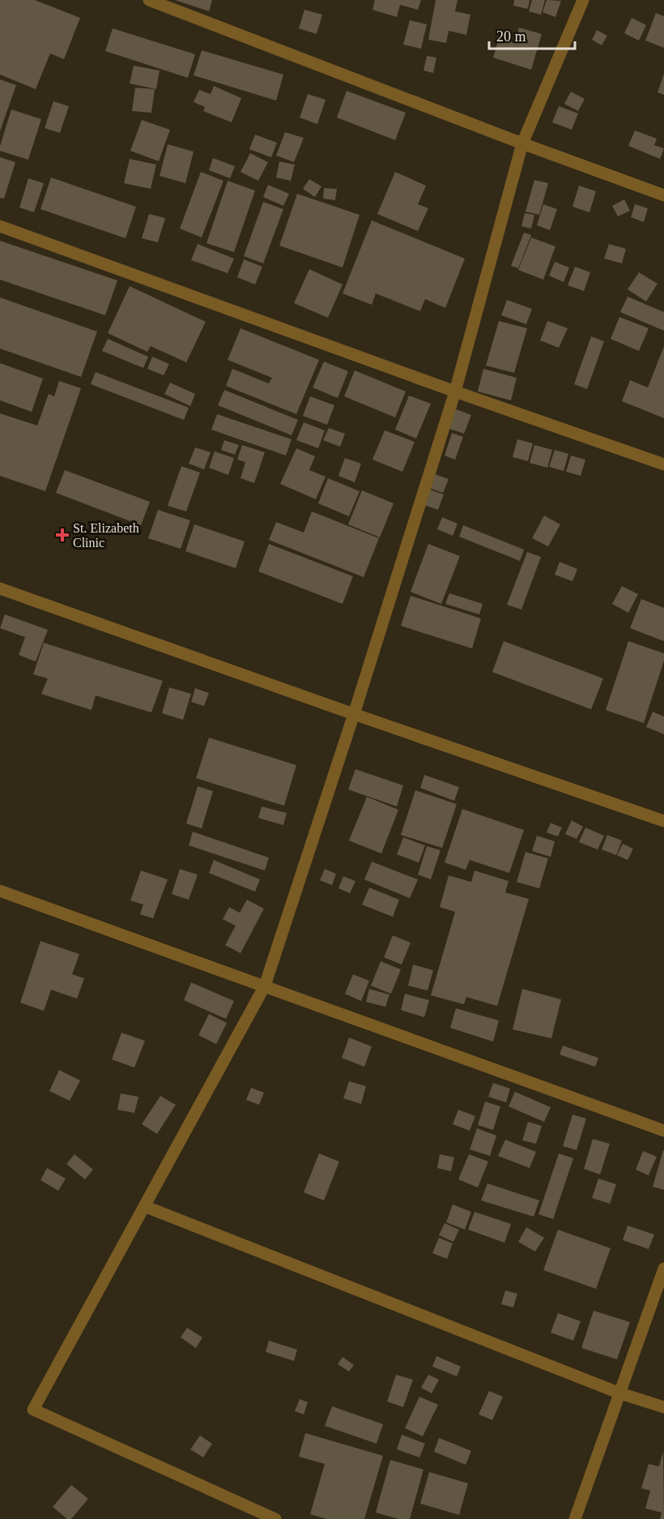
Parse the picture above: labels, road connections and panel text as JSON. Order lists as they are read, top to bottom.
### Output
{
  "places": {
    "health": ["St. Elizabeth Clinic"]
  },
  "scale_bar": "20 m"
}
